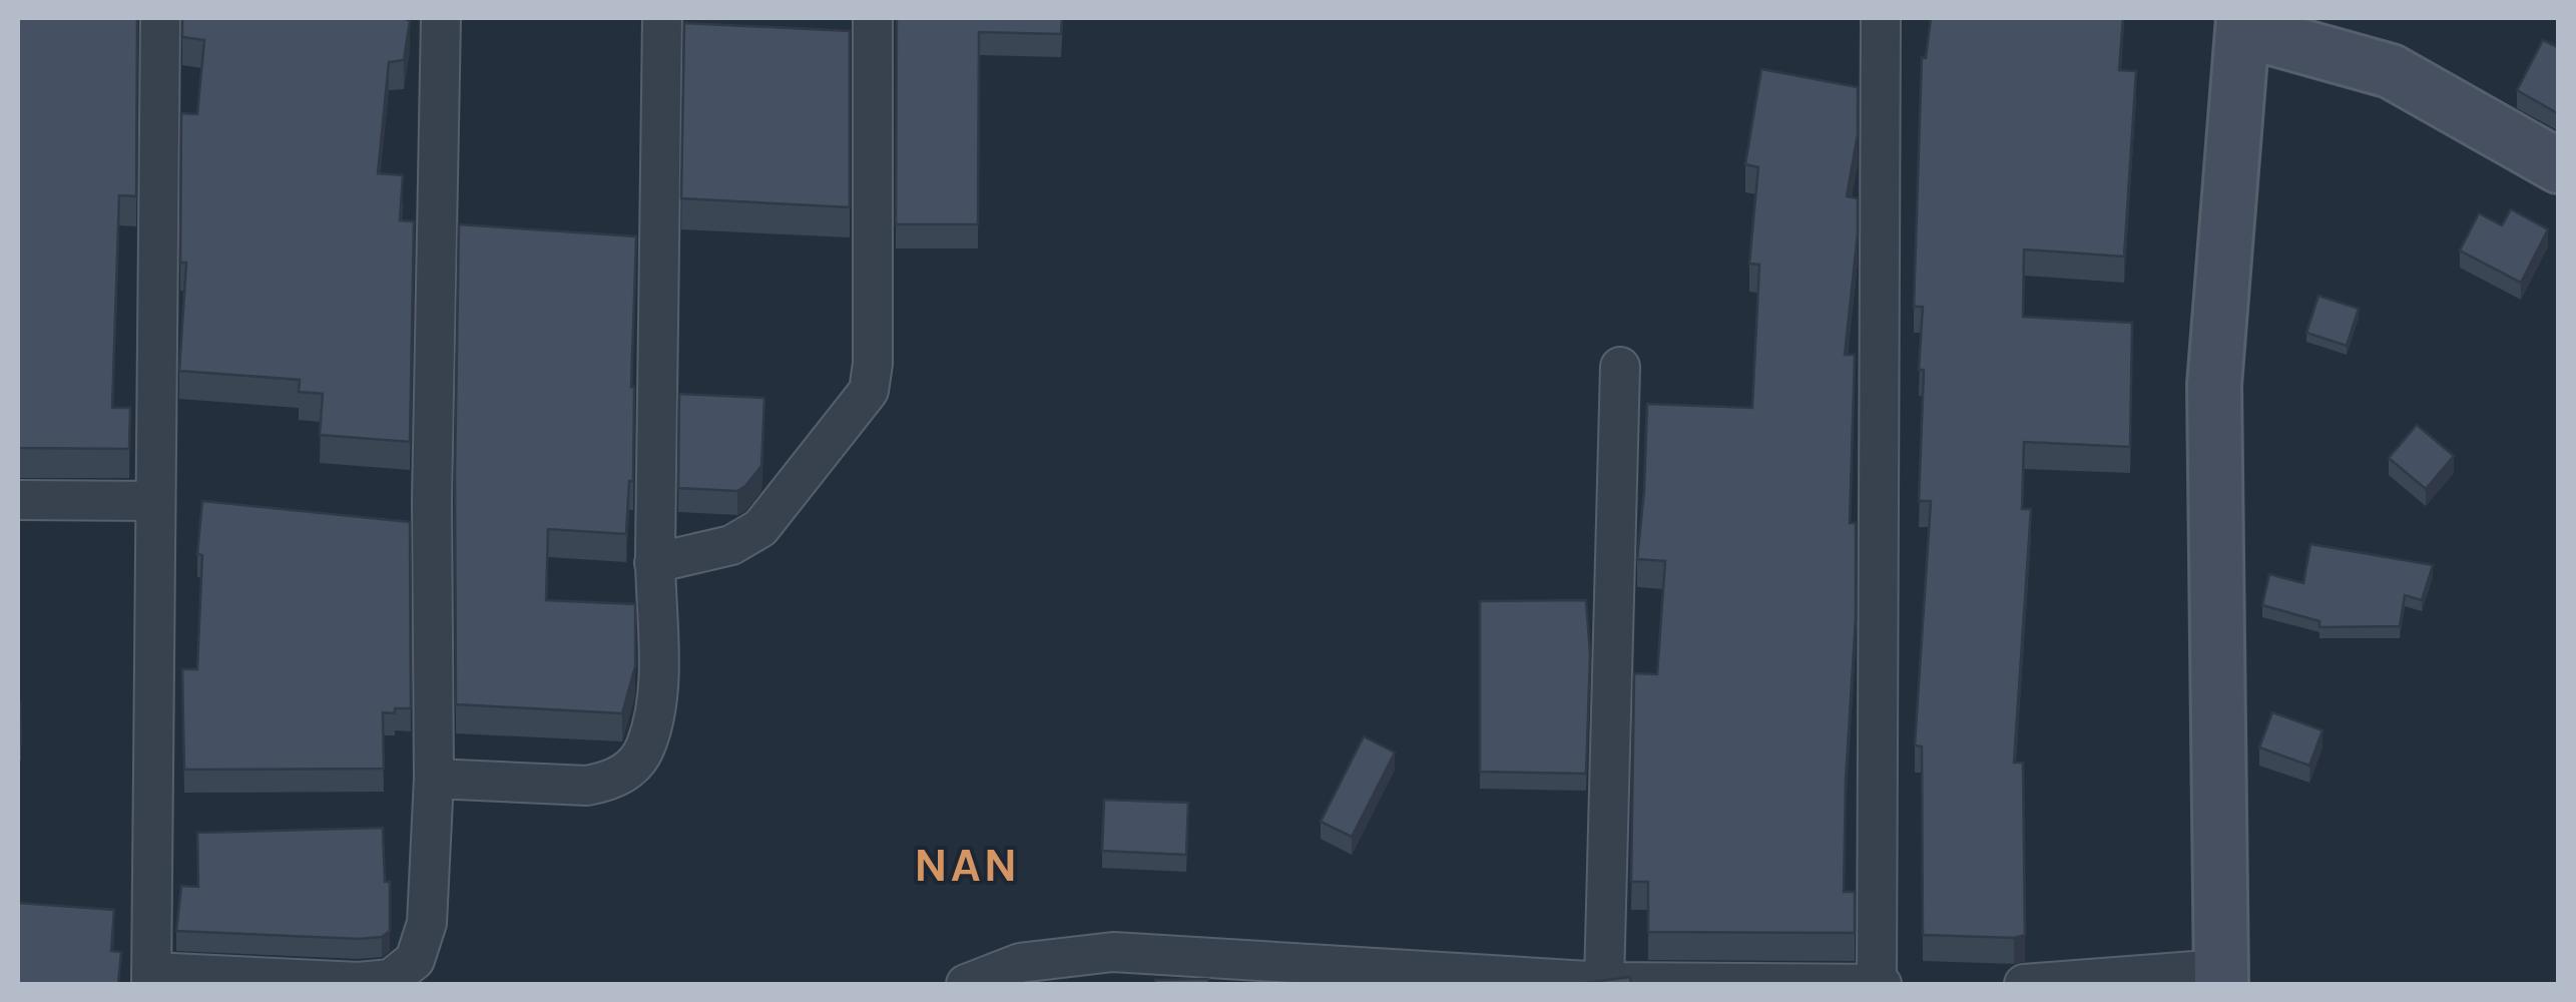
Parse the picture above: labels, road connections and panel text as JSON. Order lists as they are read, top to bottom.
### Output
{
  "districts": ["NAN"]
}
